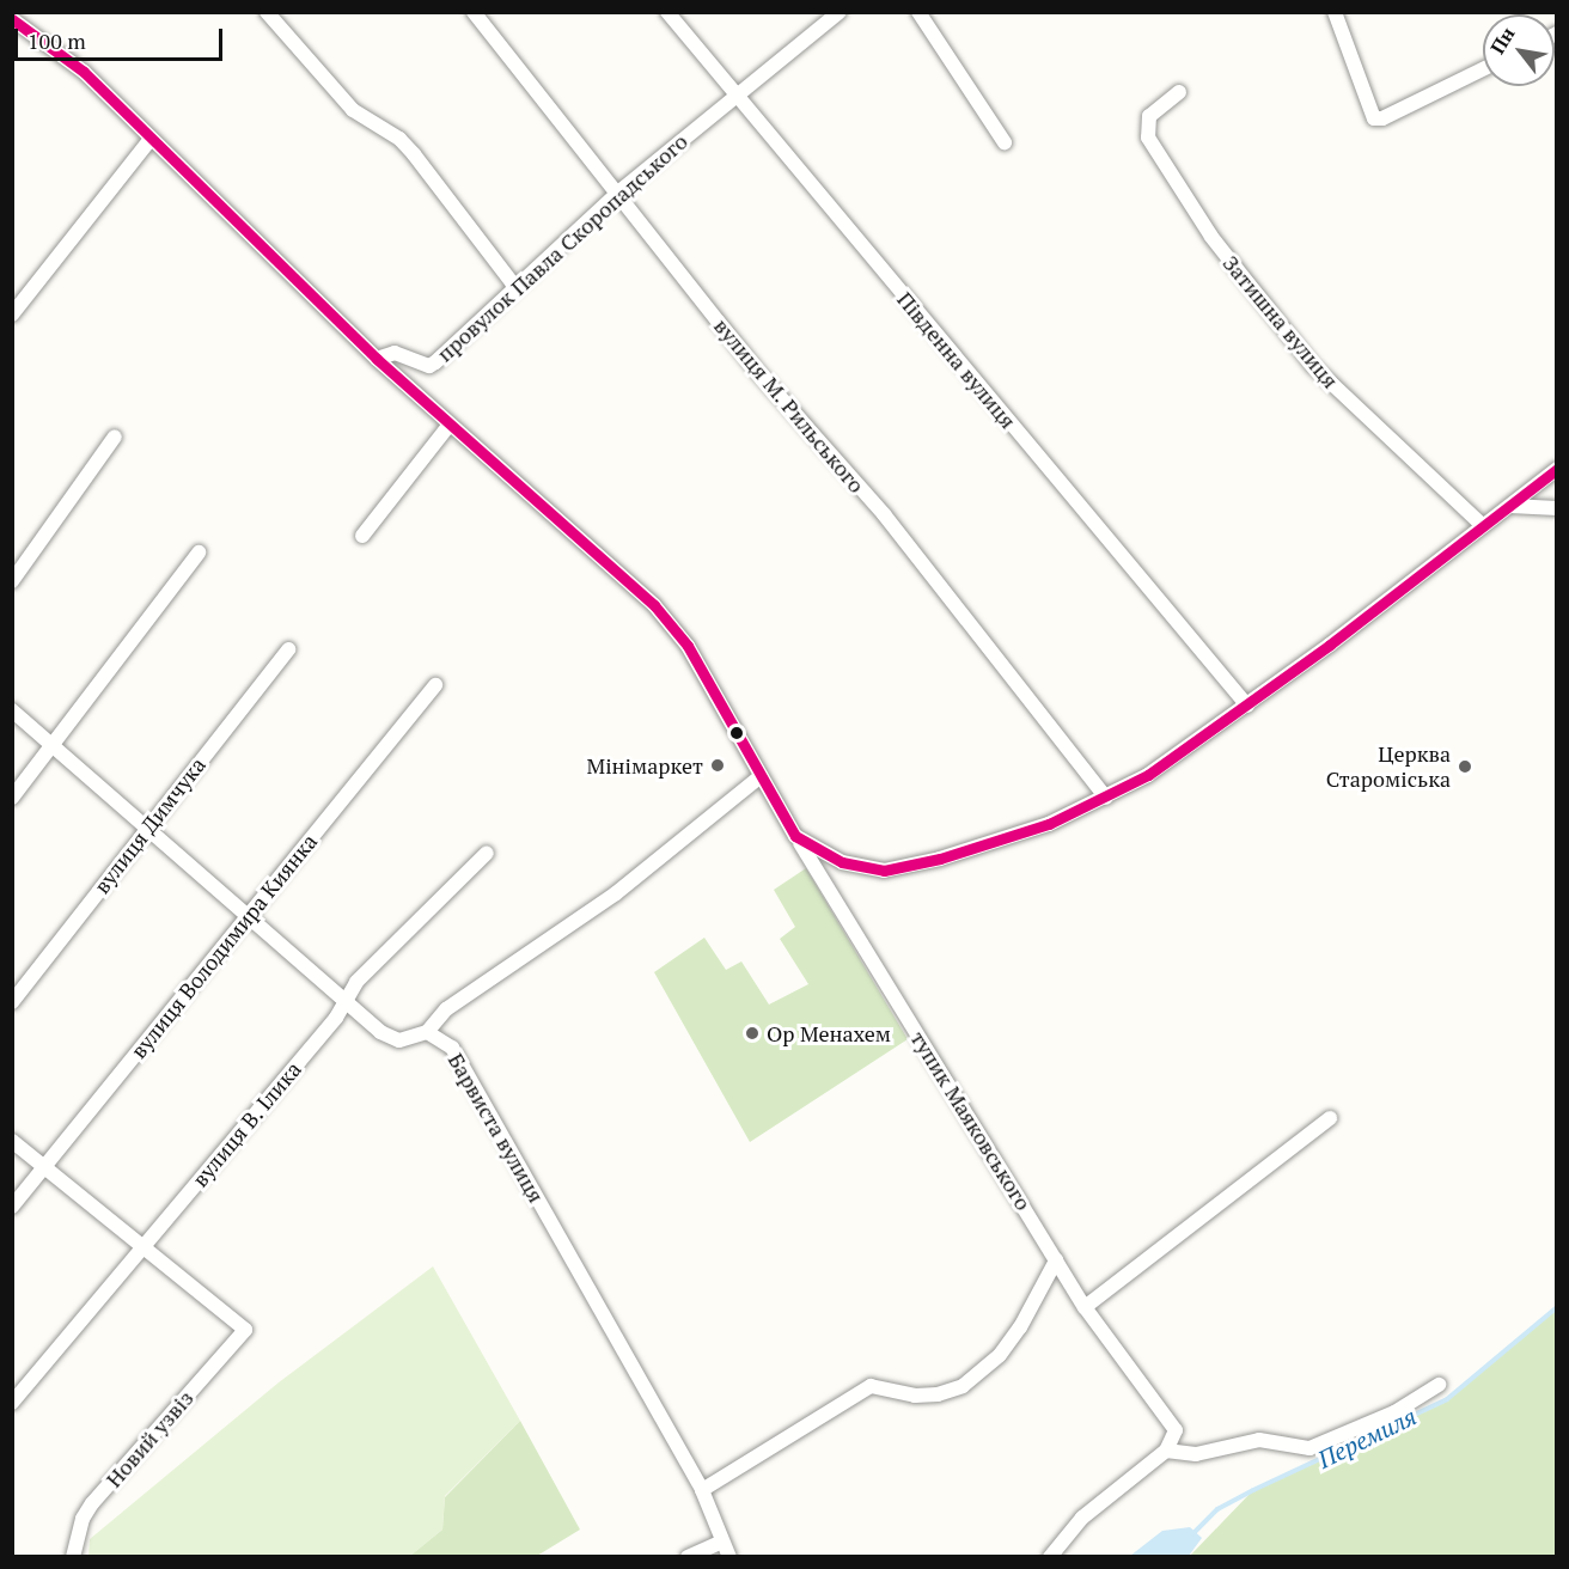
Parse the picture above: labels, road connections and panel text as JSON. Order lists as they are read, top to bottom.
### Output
{
  "streets": {
    "street": [
      "провулок Павла Скоропадського",
      "Затишна вулиця",
      "Південна вулиця",
      "вулиця М. Рильського",
      "вулиця Димчука",
      "вулиця Володимира Киянка",
      "тупик Маяковського",
      "вулиця В. Ілика",
      "Барвиста вулиця",
      "Новий узвіз"
    ]
  },
  "crossings": [
    ["провулок Павла Скоропадського", "Південна вулиця"],
    ["провулок Павла Скоропадського", "вулиця М. Рильського"],
    ["провулок Павла Скоропадського", "тупик Маяковського"],
    ["вулиця В. Ілика", "Новий узвіз"]
  ],
  "water": ["Перемиля"],
  "places": ["Мінімаркет", "Церква Староміська", "Ор Менахем"],
  "scale_bar": "100 m",
  "north": "top left"
}
